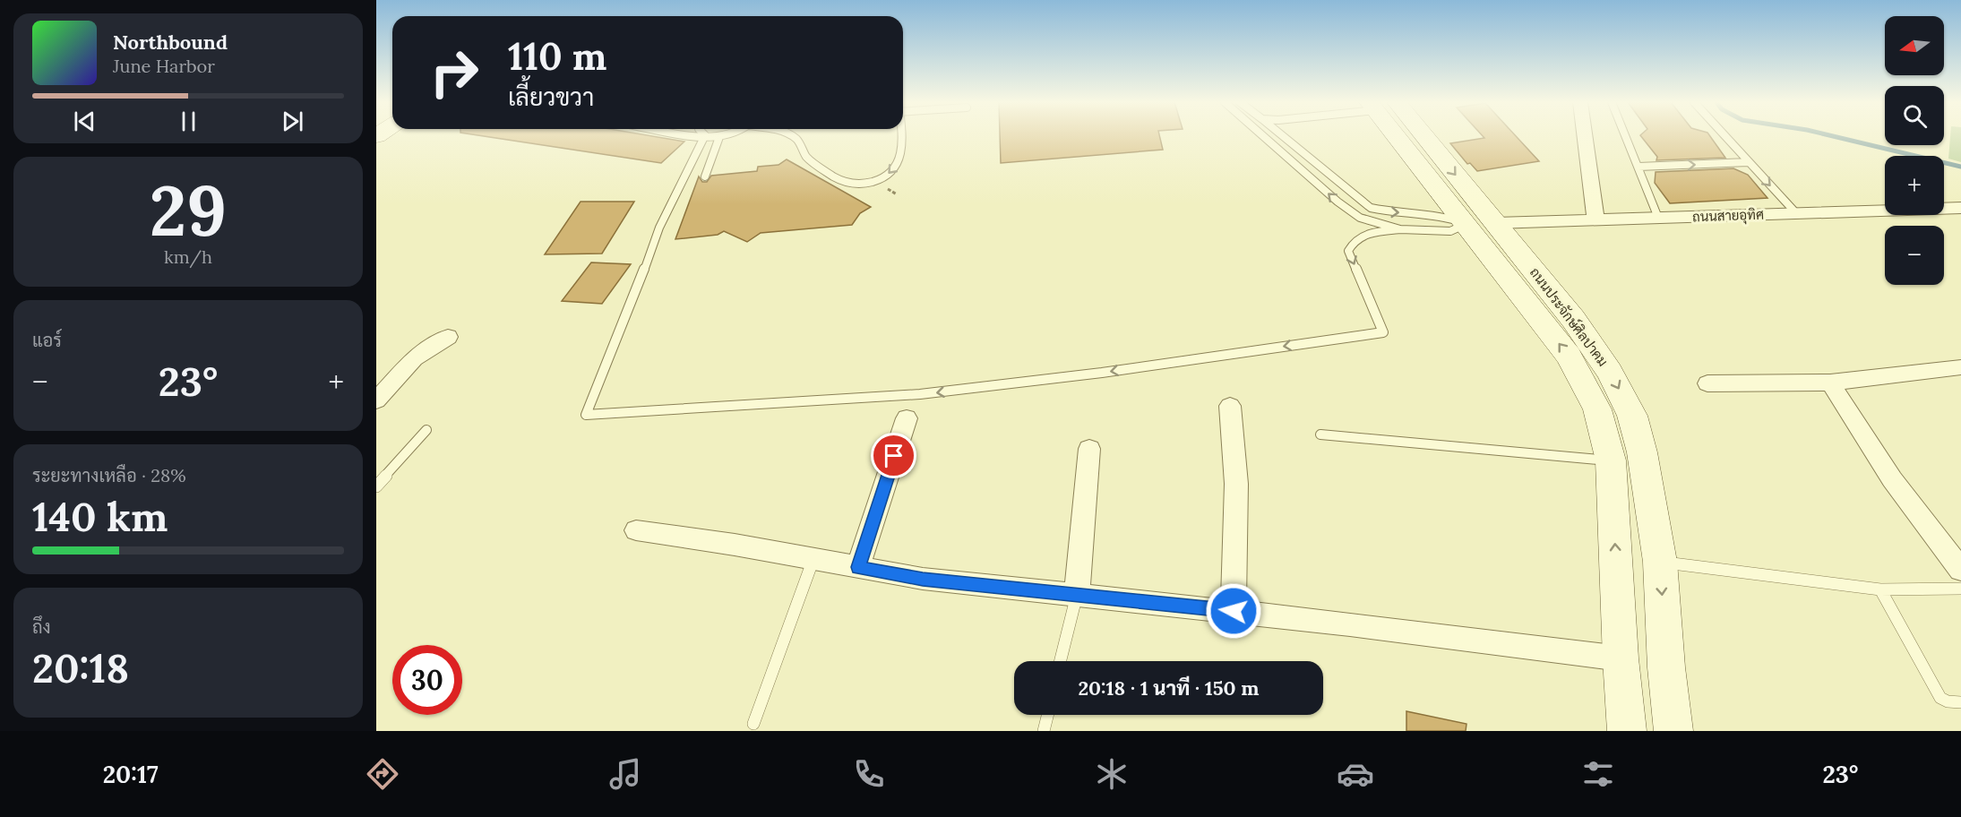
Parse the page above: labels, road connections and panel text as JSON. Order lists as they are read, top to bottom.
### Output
{
  "streets": {
    "street": ["ถนนสายอุทิศ", "ถนนประจักษ์ศิลปาคม"]
  },
  "crossings": [
    ["ถนนสายอุทิศ", "ถนนประจักษ์ศิลปาคม"]
  ],
  "north": "left",
  "page": {
    "map_buttons": ["+", "−"],
    "turn": ["110 m", "เลี้ยวขวา"],
    "song": ["Northbound", "June Harbor"],
    "tile": [
      ["29", "km/h"],
      "แอร์",
      ["ระยะทางเหลือ · 28%", "140 km"],
      ["ถึง", "20:18"]
    ],
    "heat": ["−", "23°", "+"],
    "limit": "30",
    "trip": "20:18 · 1 นาที · 150 m",
    "tabs": ["20:17", "23°"]
  }
}
